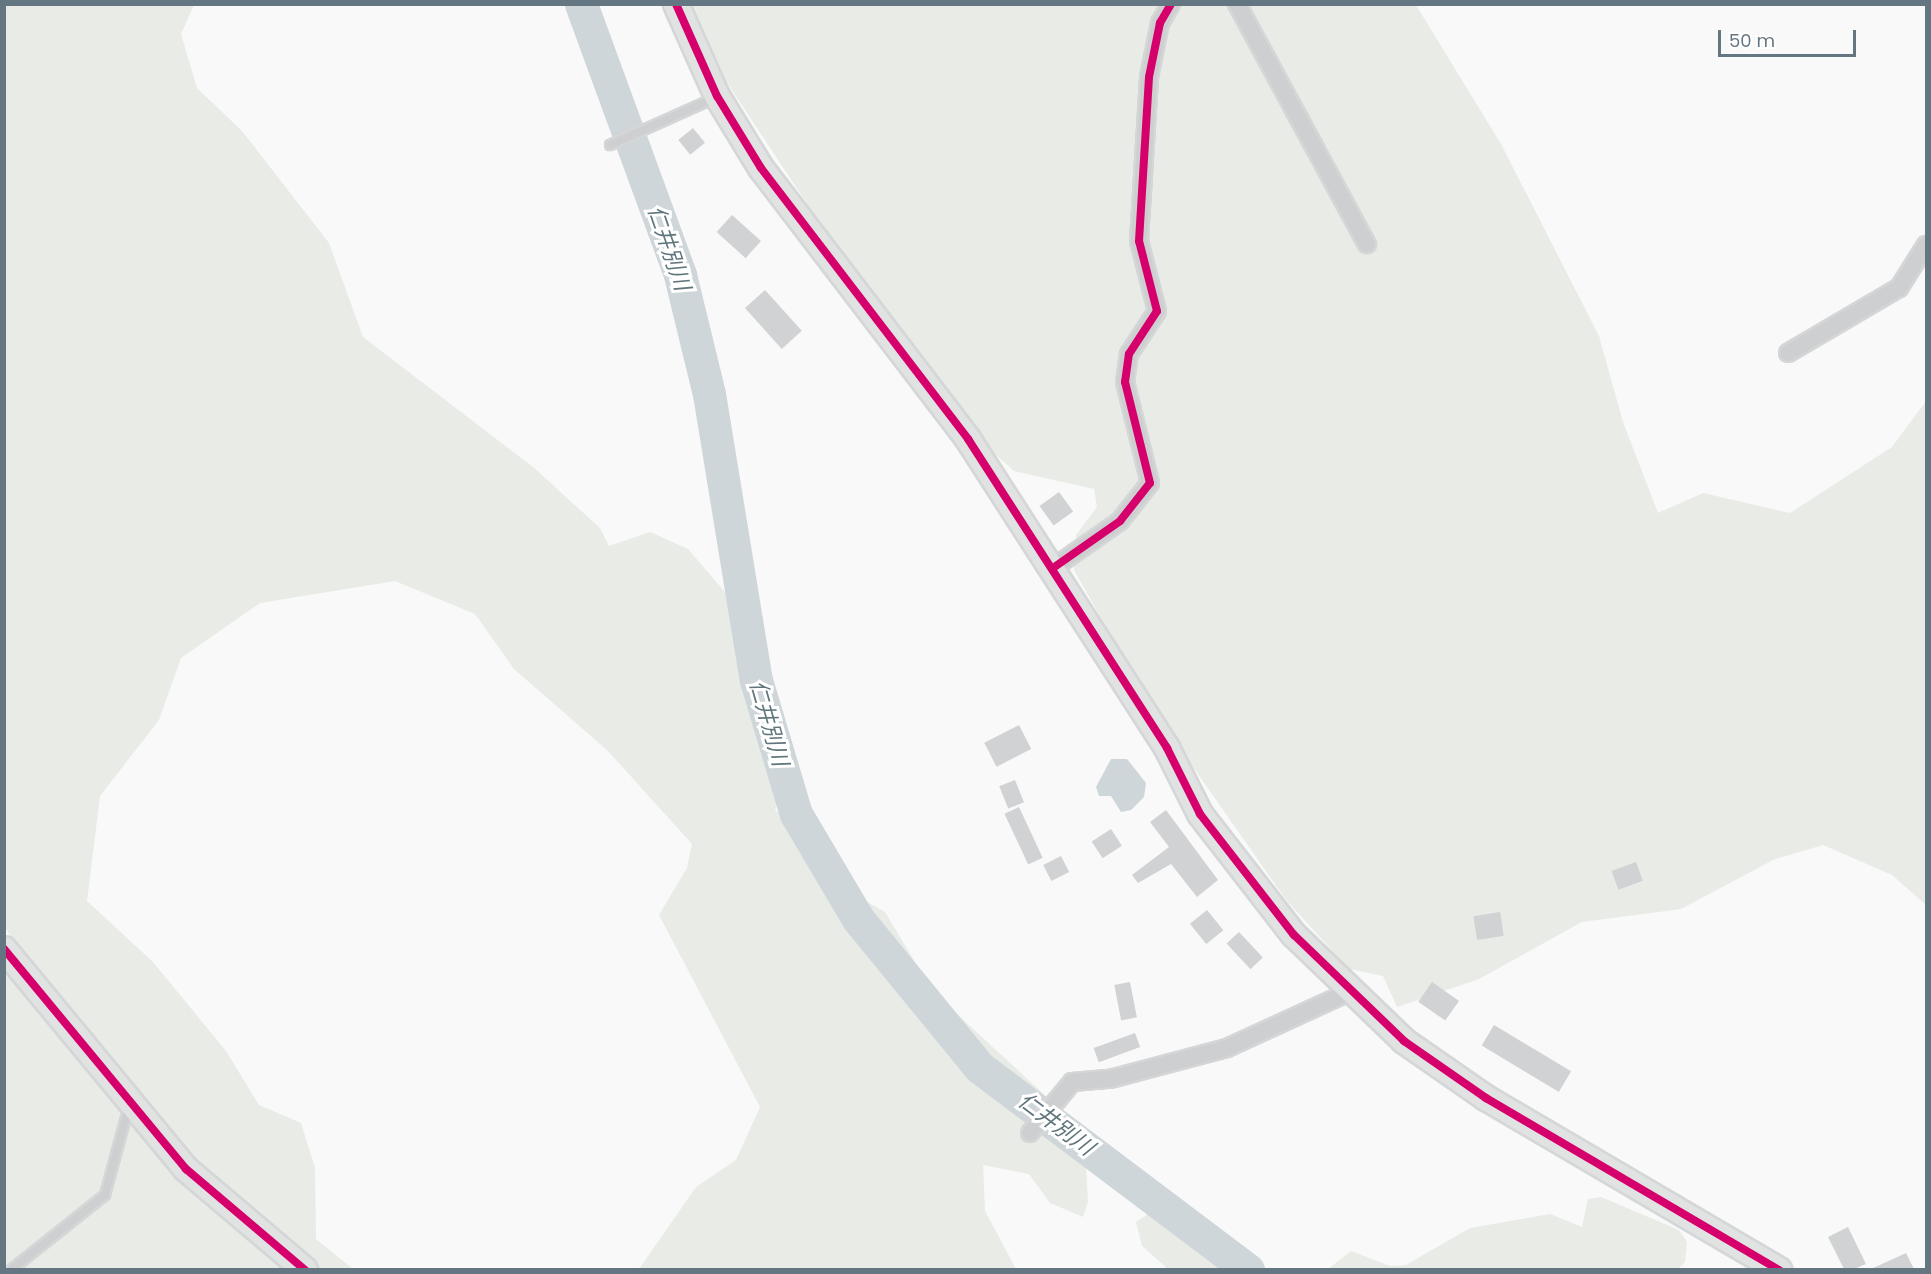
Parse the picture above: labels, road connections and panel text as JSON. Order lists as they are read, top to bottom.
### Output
{
  "water": ["仁井別川"],
  "scale_bar": "50 m"
}
